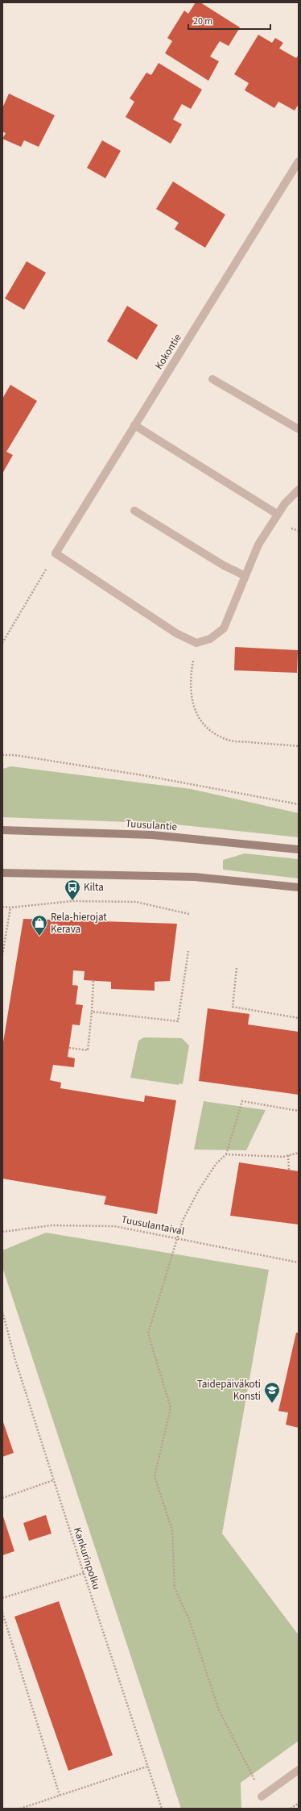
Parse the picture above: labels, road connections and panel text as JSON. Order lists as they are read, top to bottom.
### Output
{
  "streets": {
    "main road": ["Tuusulantie"],
    "street": ["Kokontie"],
    "path": ["Tuusulantaival", "Kankurinpolku"]
  },
  "places": {
    "bus stop": ["Kilta"],
    "shop": ["Rela-hierojat Kerava"],
    "school or university": ["Taidepäiväkoti Konsti"]
  },
  "scale_bar": "20 m"
}
